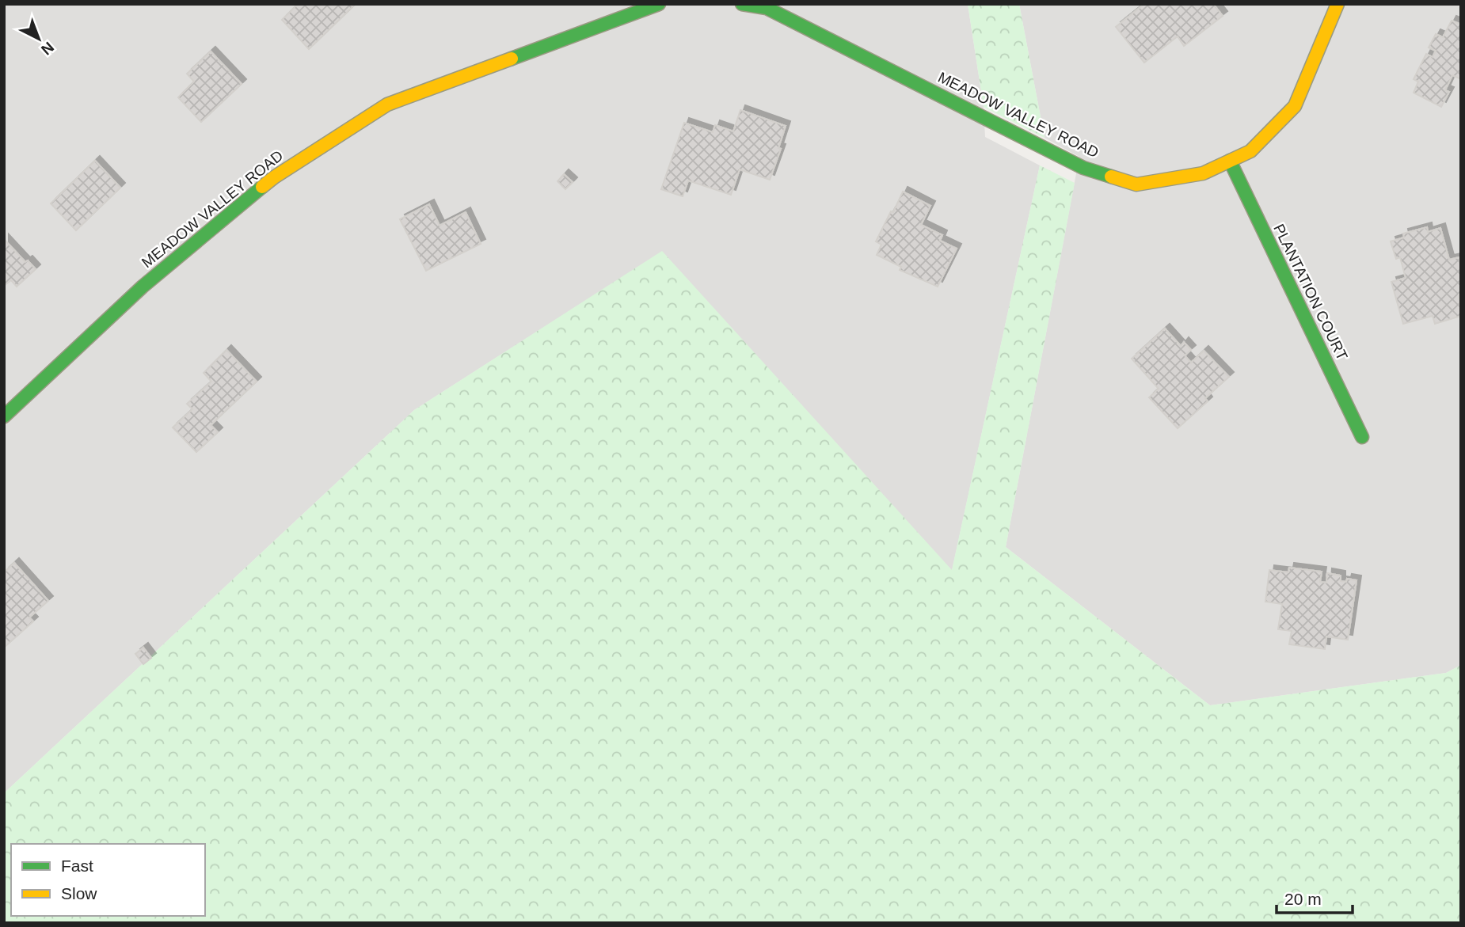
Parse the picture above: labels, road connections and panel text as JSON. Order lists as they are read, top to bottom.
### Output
{
  "streets": {
    "street": ["MEADOW VALLEY ROAD", "PLANTATION COURT"]
  },
  "crossings": [
    ["MEADOW VALLEY ROAD", "PLANTATION COURT"]
  ],
  "legend": ["Fast", "Slow"],
  "scale_bar": "20 m",
  "north": "bottom right"
}
